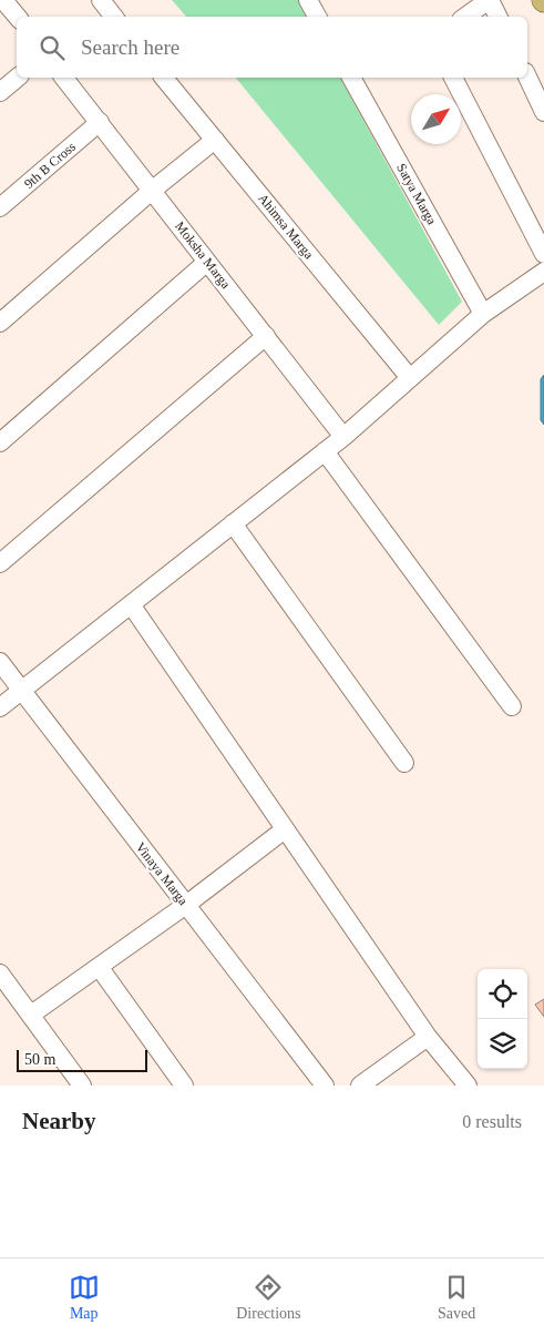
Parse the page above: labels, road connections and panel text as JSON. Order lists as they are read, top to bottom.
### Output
{
  "streets": {
    "street": [
      "9th B Cross",
      "Satya Marga",
      "Ahimsa Marga",
      "Moksha Marga",
      "Vinaya Marga"
    ]
  },
  "crossings": [
    ["9th B Cross", "Moksha Marga"]
  ],
  "scale_bar": "50 m",
  "north": "top right",
  "page": {
    "search": "Search here",
    "scale": "50 m",
    "heading": ["Nearby", "0 results"],
    "nav": ["Map", "Directions", "Saved"]
  }
}
